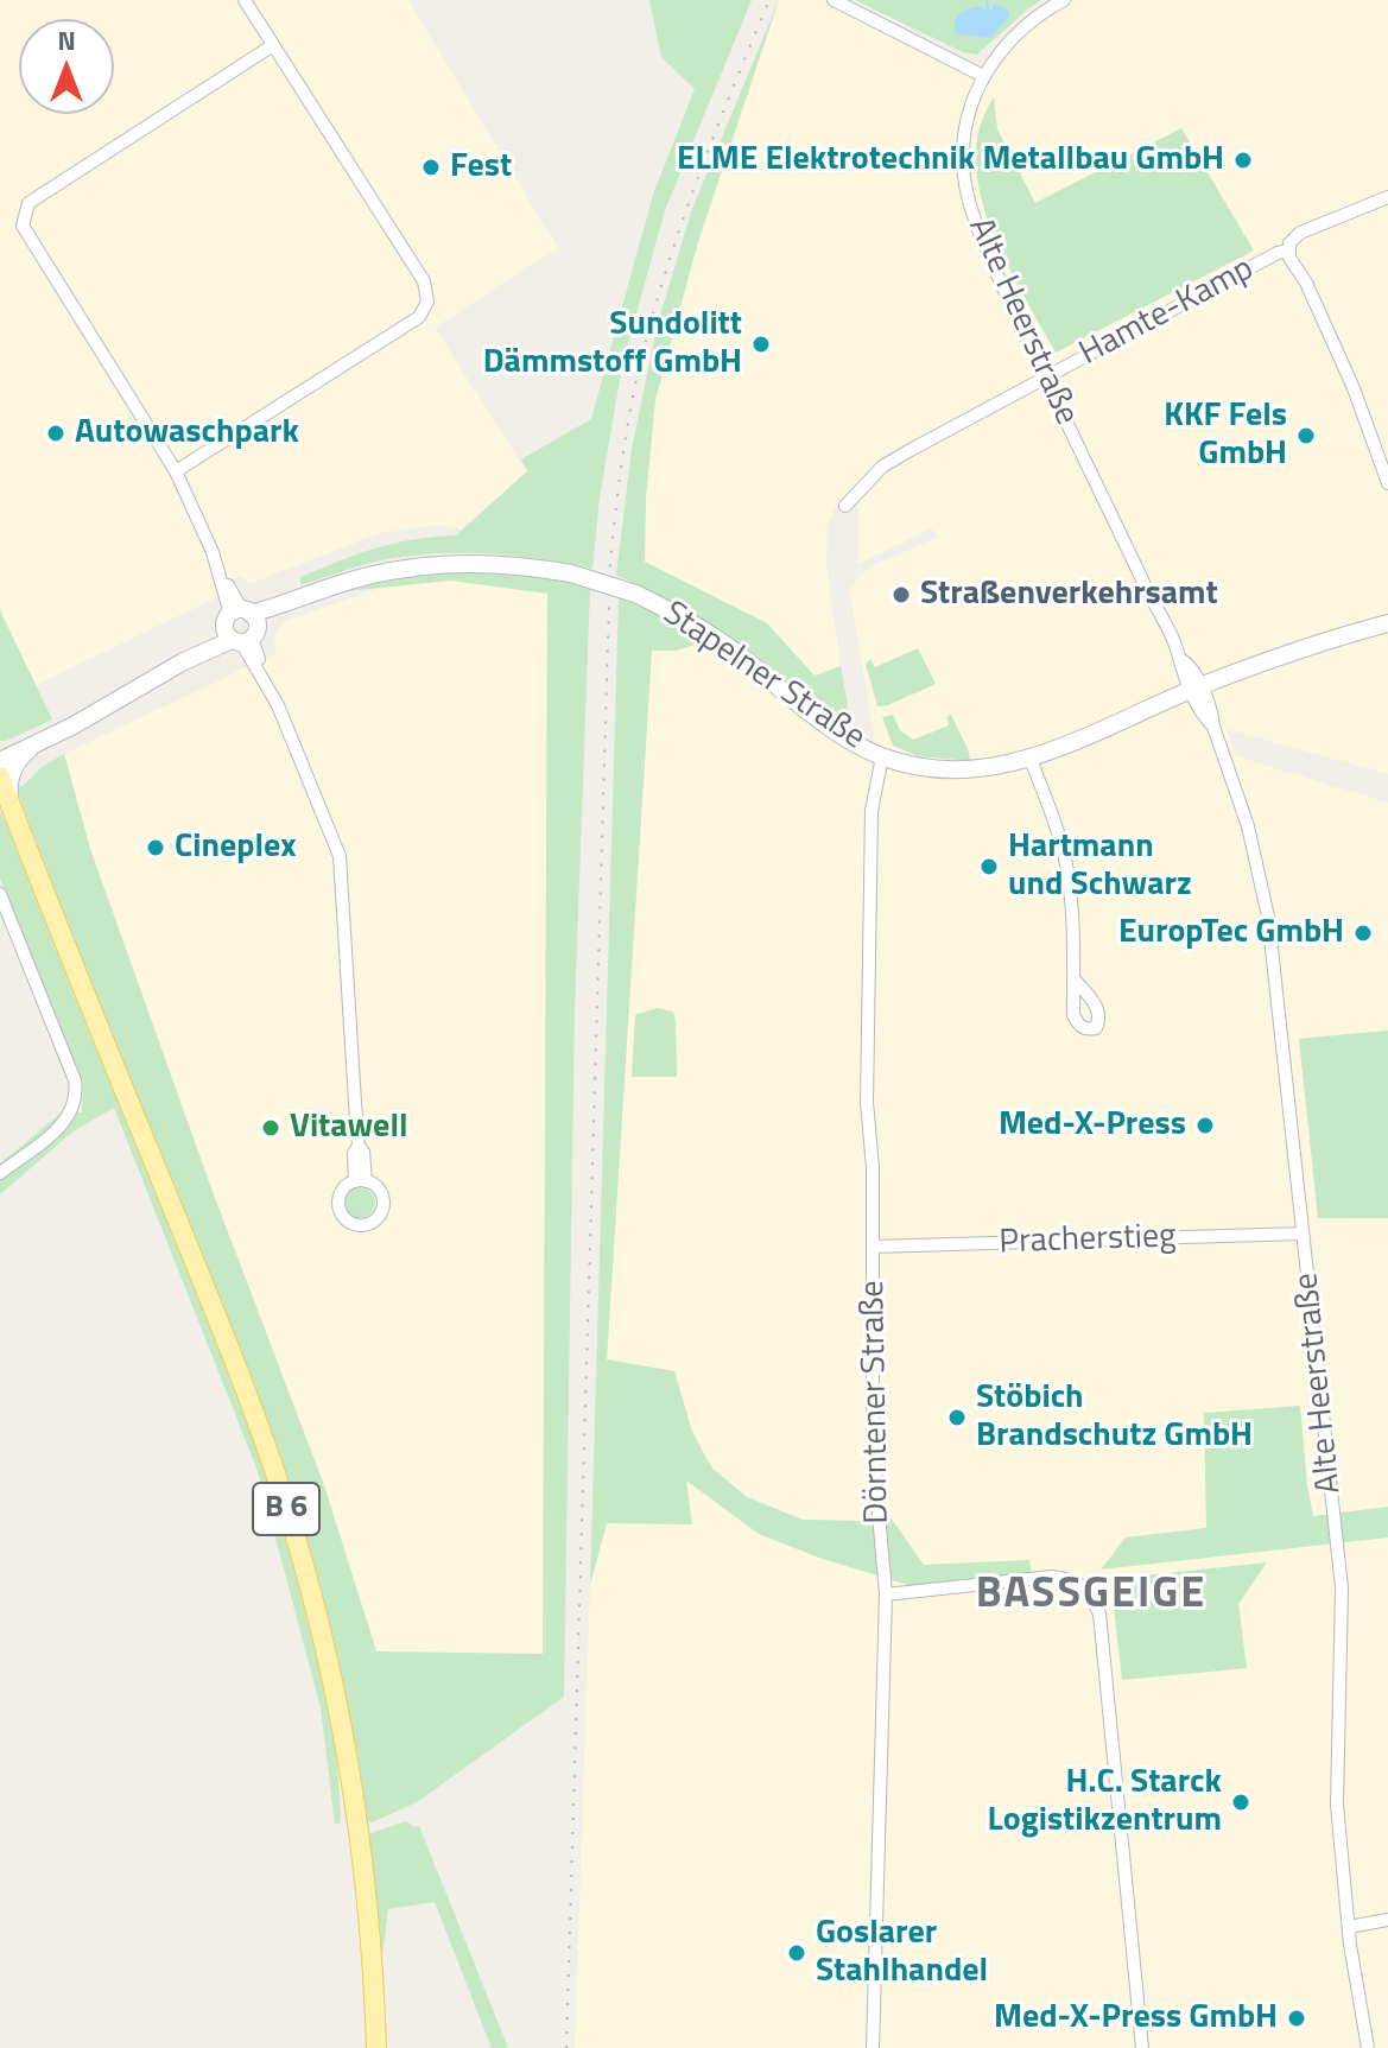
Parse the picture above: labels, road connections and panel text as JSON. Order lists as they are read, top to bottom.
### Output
{
  "streets": {
    "main road": ["B 6"],
    "street": [
      "Hamte-Kamp",
      "Alte Heerstraße",
      "Stapelner Straße",
      "Pracherstieg",
      "Dörntener Straße"
    ]
  },
  "crossings": [
    ["Hamte-Kamp", "Alte Heerstraße"],
    ["Alte Heerstraße", "Stapelner Straße"],
    ["Alte Heerstraße", "Pracherstieg"],
    ["Stapelner Straße", "Dörntener Straße"],
    ["Pracherstieg", "Dörntener Straße"]
  ],
  "districts": ["BASSGEIGE"],
  "places": [
    "ELME Elektrotechnik Metallbau GmbH",
    "Fest",
    "Sundolitt Dämmstoff GmbH",
    "Autowaschpark",
    "KKF Fels GmbH",
    "Straßenverkehrsamt",
    "Cineplex",
    "Hartmann und Schwarz",
    "EuropTec GmbH",
    "Med-X-Press",
    "Vitawell",
    "Stöbich Brandschutz GmbH",
    "H.C. Starck Logistikzentrum",
    "Goslarer Stahlhandel",
    "Med-X-Press GmbH"
  ],
  "north": "top"
}
